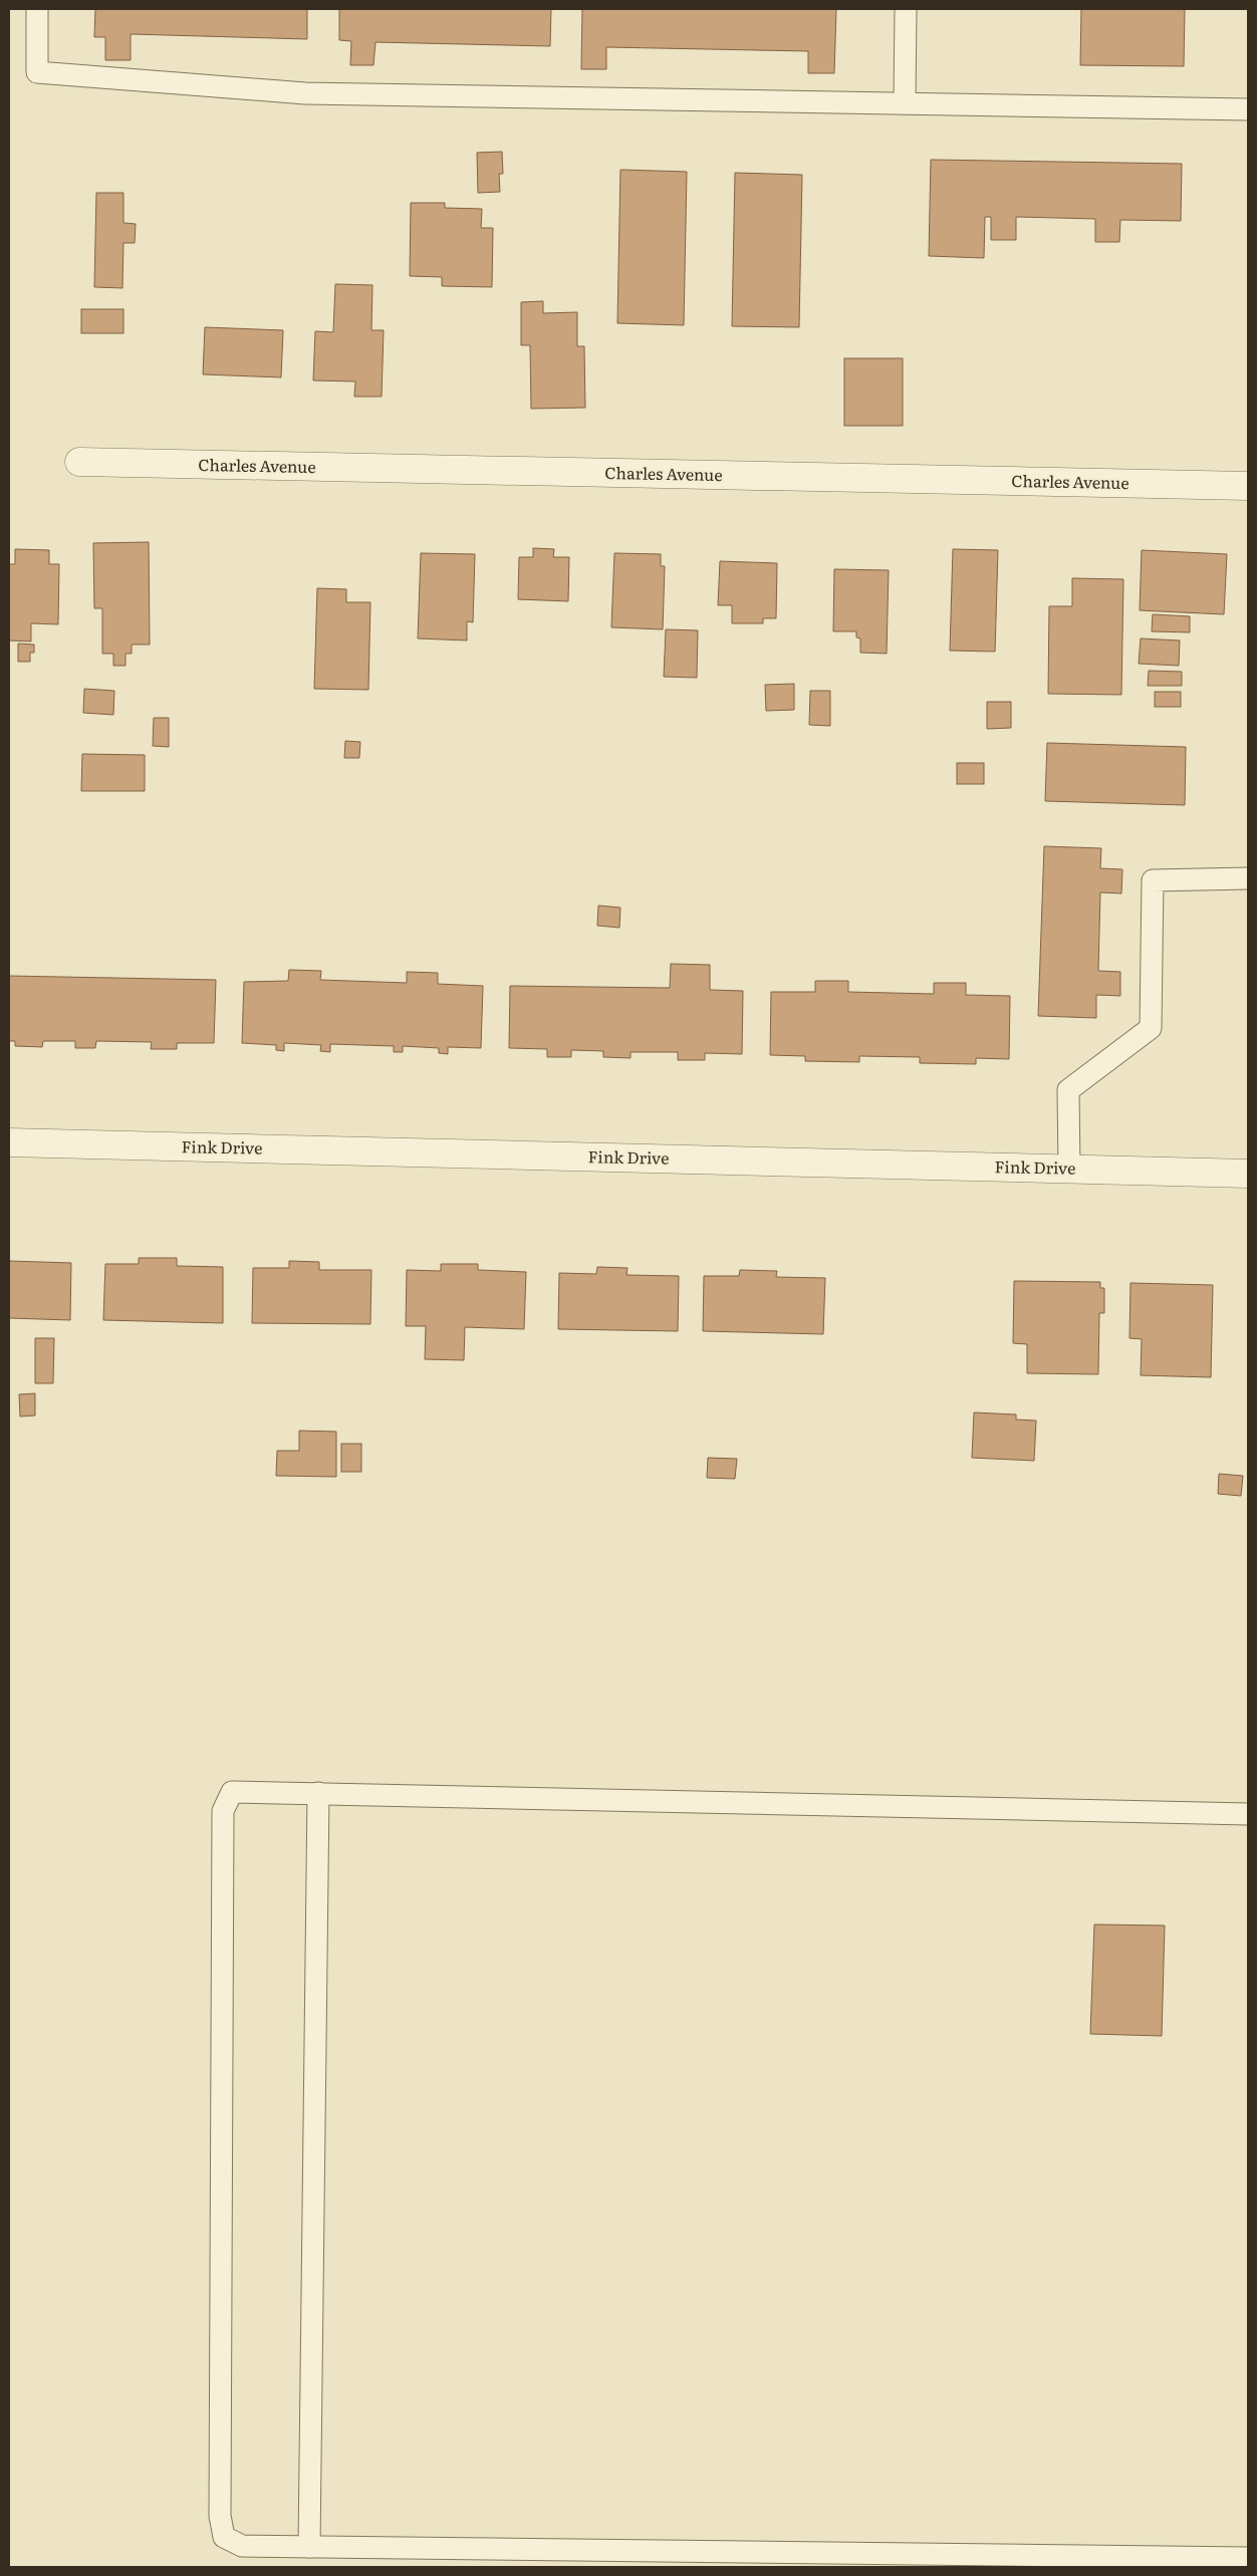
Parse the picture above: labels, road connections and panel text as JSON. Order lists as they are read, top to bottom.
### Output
{
  "streets": {
    "street": ["Charles Avenue", "Fink Drive"]
  }
}
